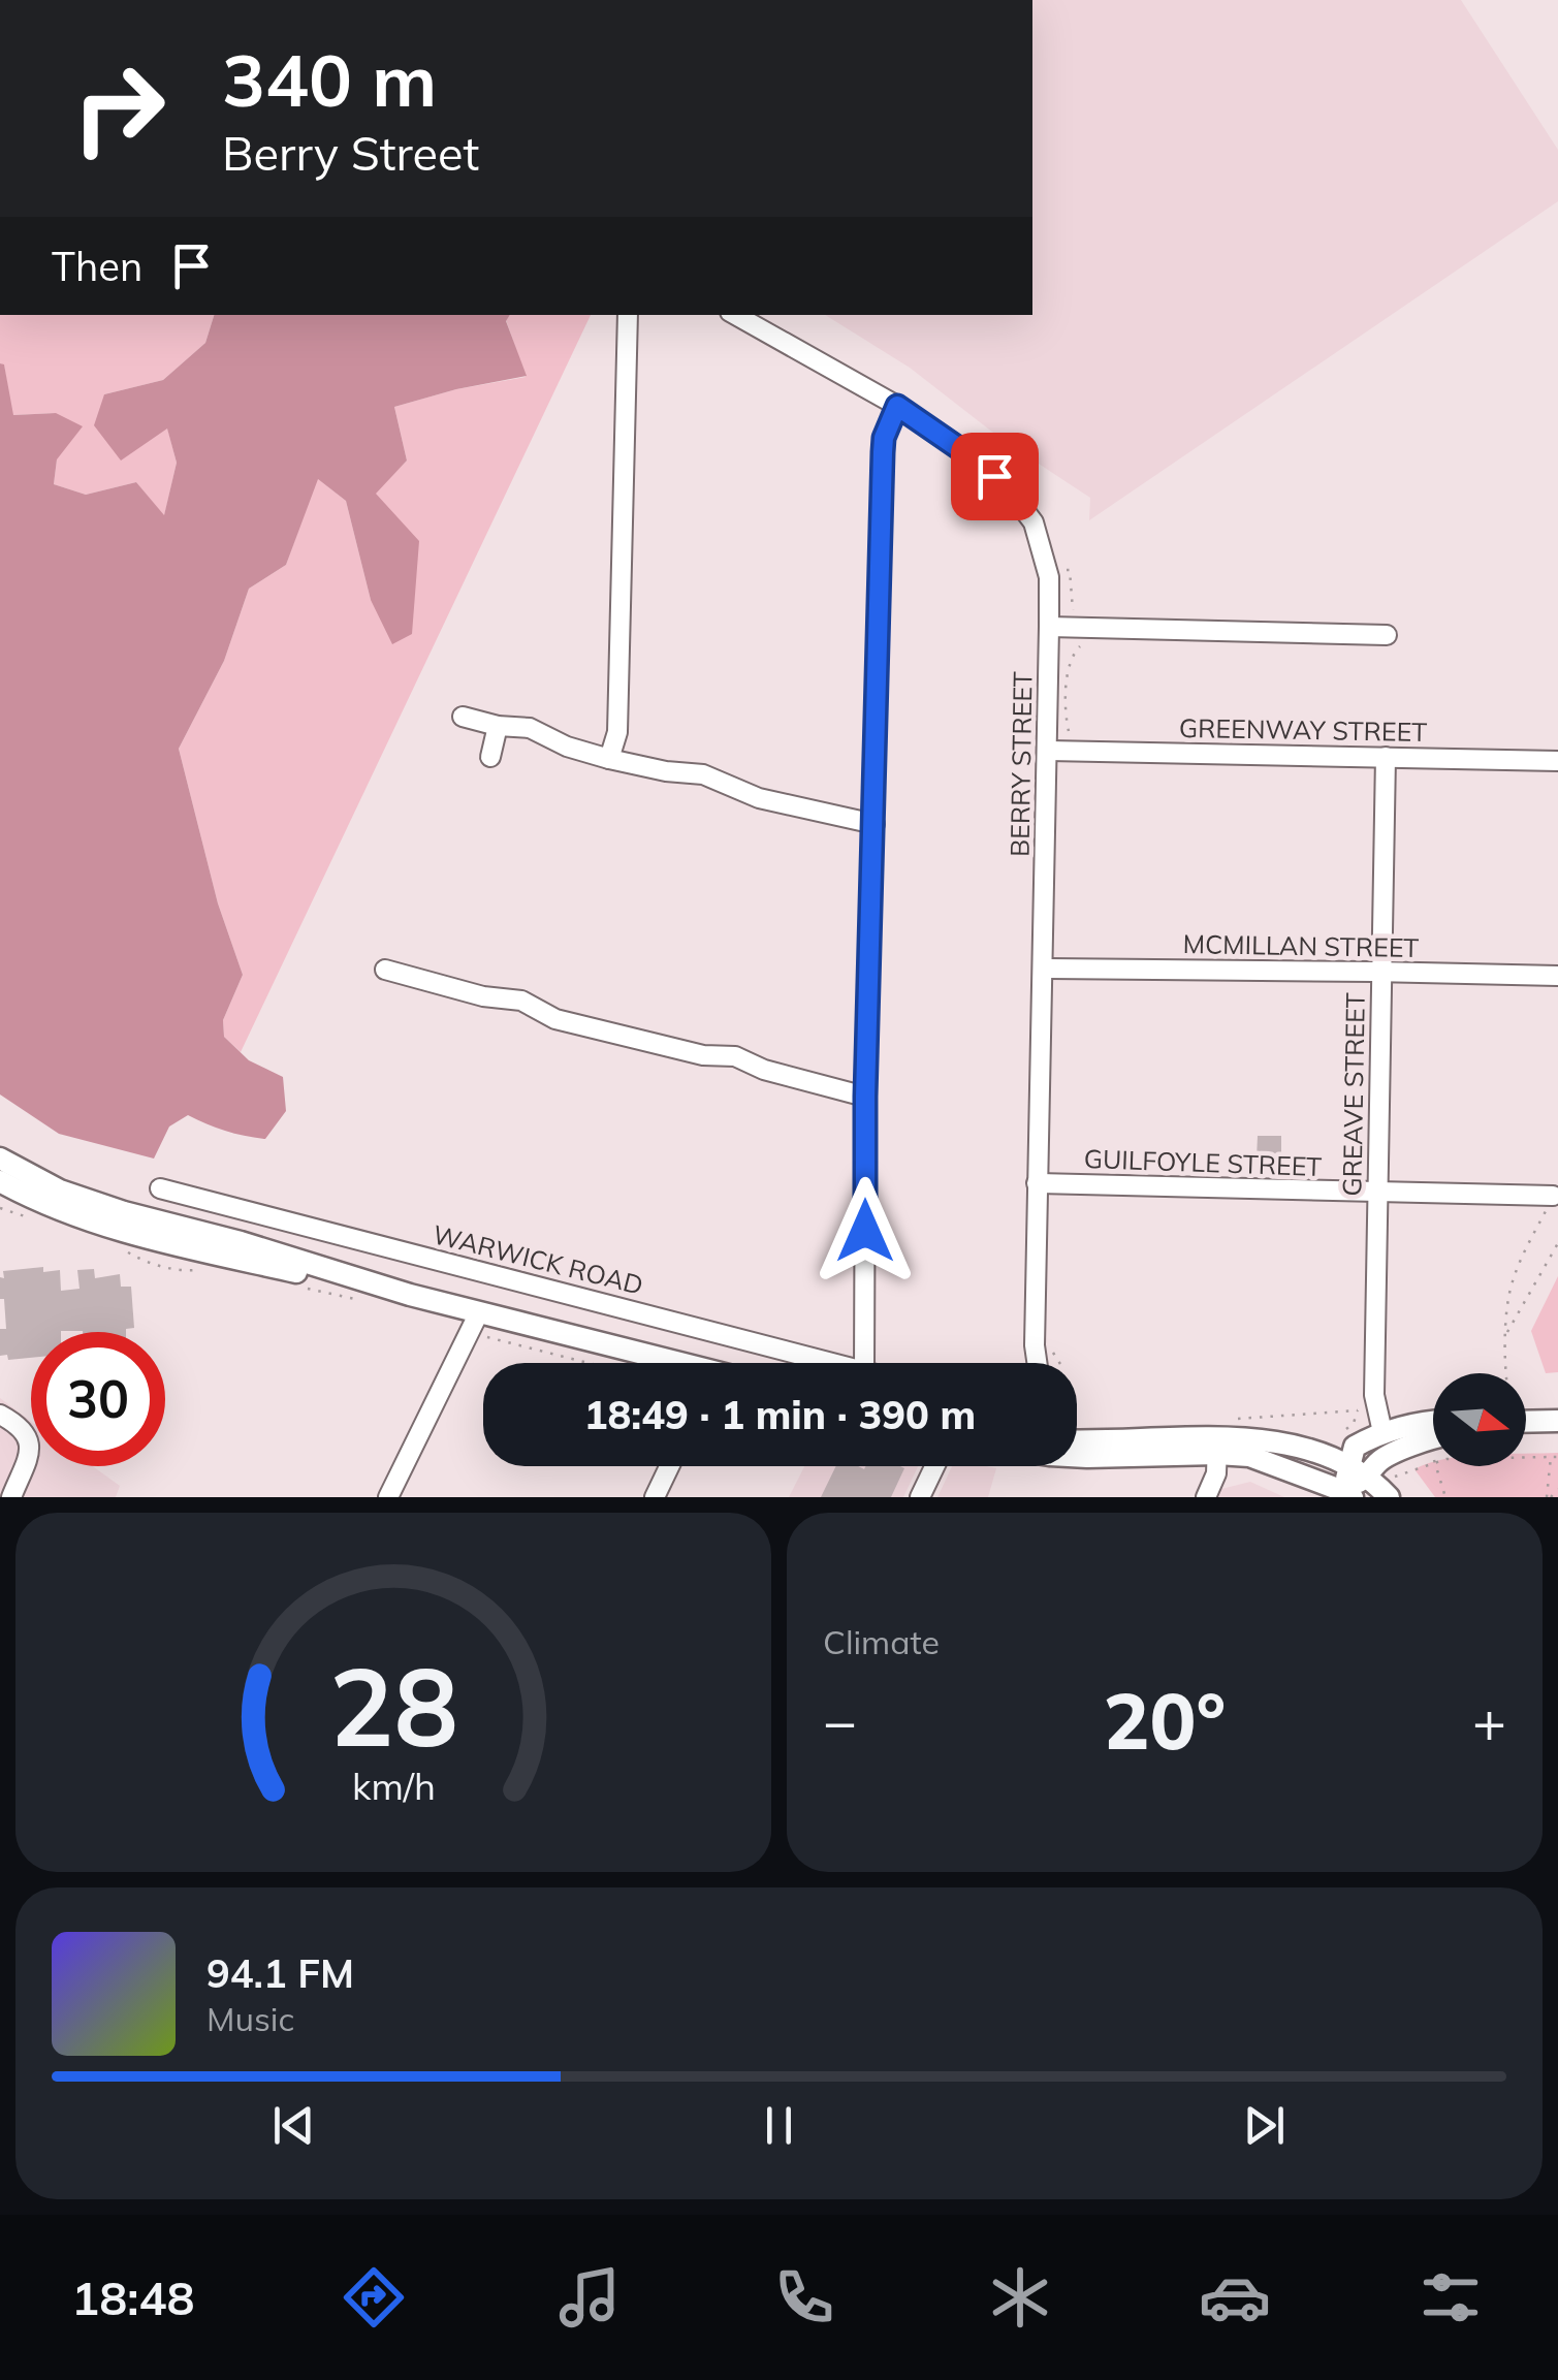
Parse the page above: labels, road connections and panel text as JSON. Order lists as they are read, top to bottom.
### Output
{
  "streets": {
    "street": [
      "GREENWAY STREET",
      "BERRY STREET",
      "MCMILLAN STREET",
      "GREAVE STREET",
      "GUILFOYLE STREET",
      "WARWICK ROAD"
    ]
  },
  "crossings": [
    ["GREENWAY STREET", "BERRY STREET"],
    ["GREENWAY STREET", "GREAVE STREET"],
    ["BERRY STREET", "MCMILLAN STREET"],
    ["BERRY STREET", "GUILFOYLE STREET"],
    ["MCMILLAN STREET", "GREAVE STREET"],
    ["GREAVE STREET", "GUILFOYLE STREET"]
  ],
  "north": "right",
  "page": {
    "turn": ["340 m", "Berry Street"],
    "then": "Then",
    "limit": "30",
    "trip": "18:49 · 1 min · 390 m",
    "tile": "Climate",
    "heat": ["−", "20°", "+"],
    "song": ["94.1 FM", "Music"],
    "tabs": "18:48",
    "gauge": ["28", "km/h"]
  }
}
